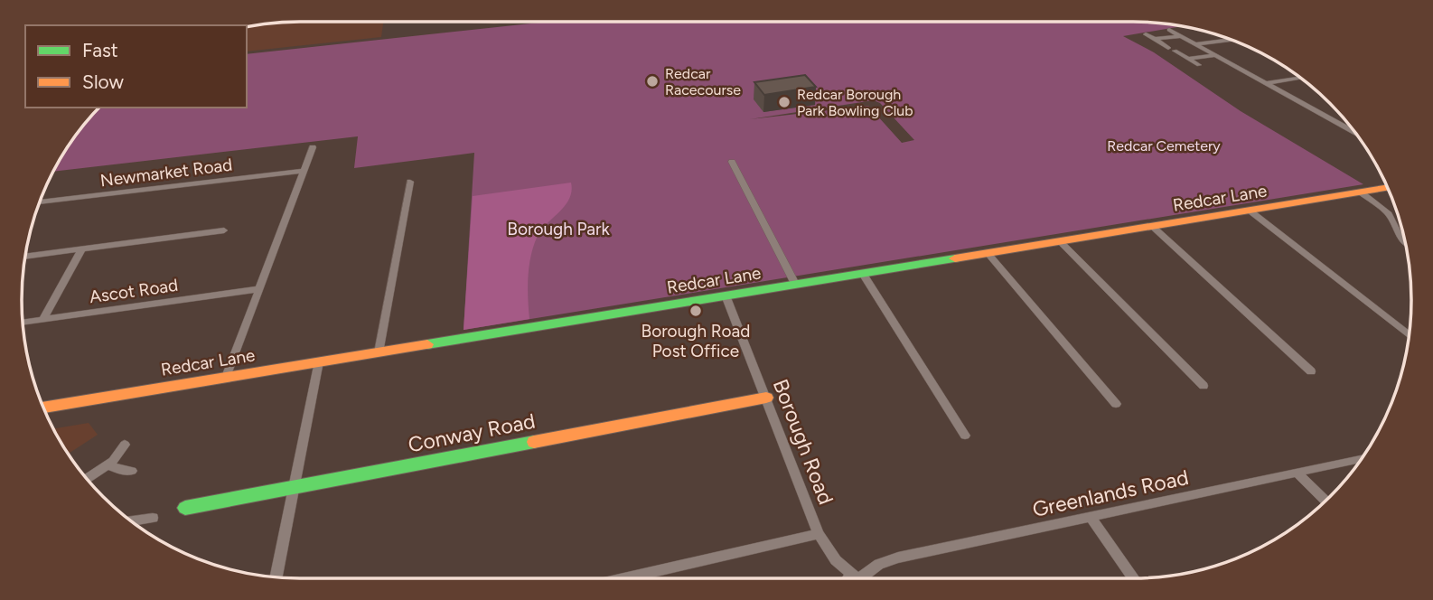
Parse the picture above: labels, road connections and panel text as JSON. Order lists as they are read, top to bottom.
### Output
{
  "streets": {
    "main road": ["Redcar Lane", "Conway Road"],
    "street": [
      "Newmarket Road",
      "Ascot Road",
      "Borough Road",
      "Greenlands Road"
    ]
  },
  "crossings": [
    ["Redcar Lane", "Borough Road"],
    ["Conway Road", "Borough Road"]
  ],
  "parks": ["Redcar Cemetery", "Borough Park"],
  "places": ["Redcar Racecourse", "Redcar Borough Park Bowling Club", "Borough Road Post Office"],
  "legend": ["Fast", "Slow"]
}
